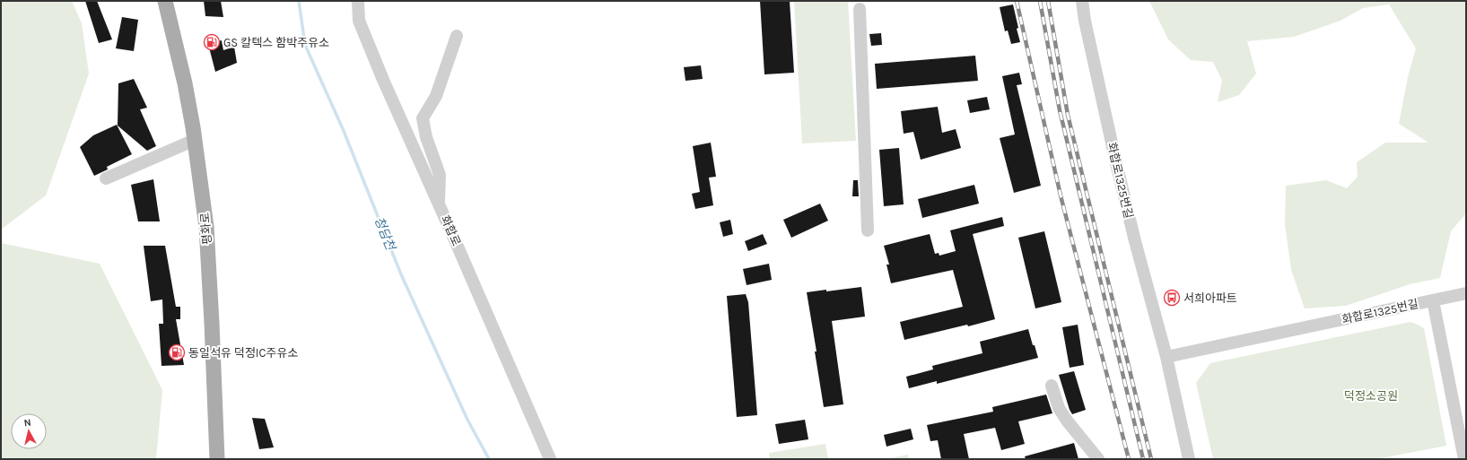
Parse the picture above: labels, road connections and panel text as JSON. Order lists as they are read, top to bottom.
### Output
{
  "streets": {
    "main road": ["평화로"],
    "street": ["화합로1325번길", "화합로"]
  },
  "water": ["청담천"],
  "parks": ["덕정소공원"],
  "places": {
    "fuel station": ["GS 칼텍스 함박주유소", "동일석유 덕정IC주유소"],
    "bus stop": ["서희아파트"]
  },
  "north": "top"
}
